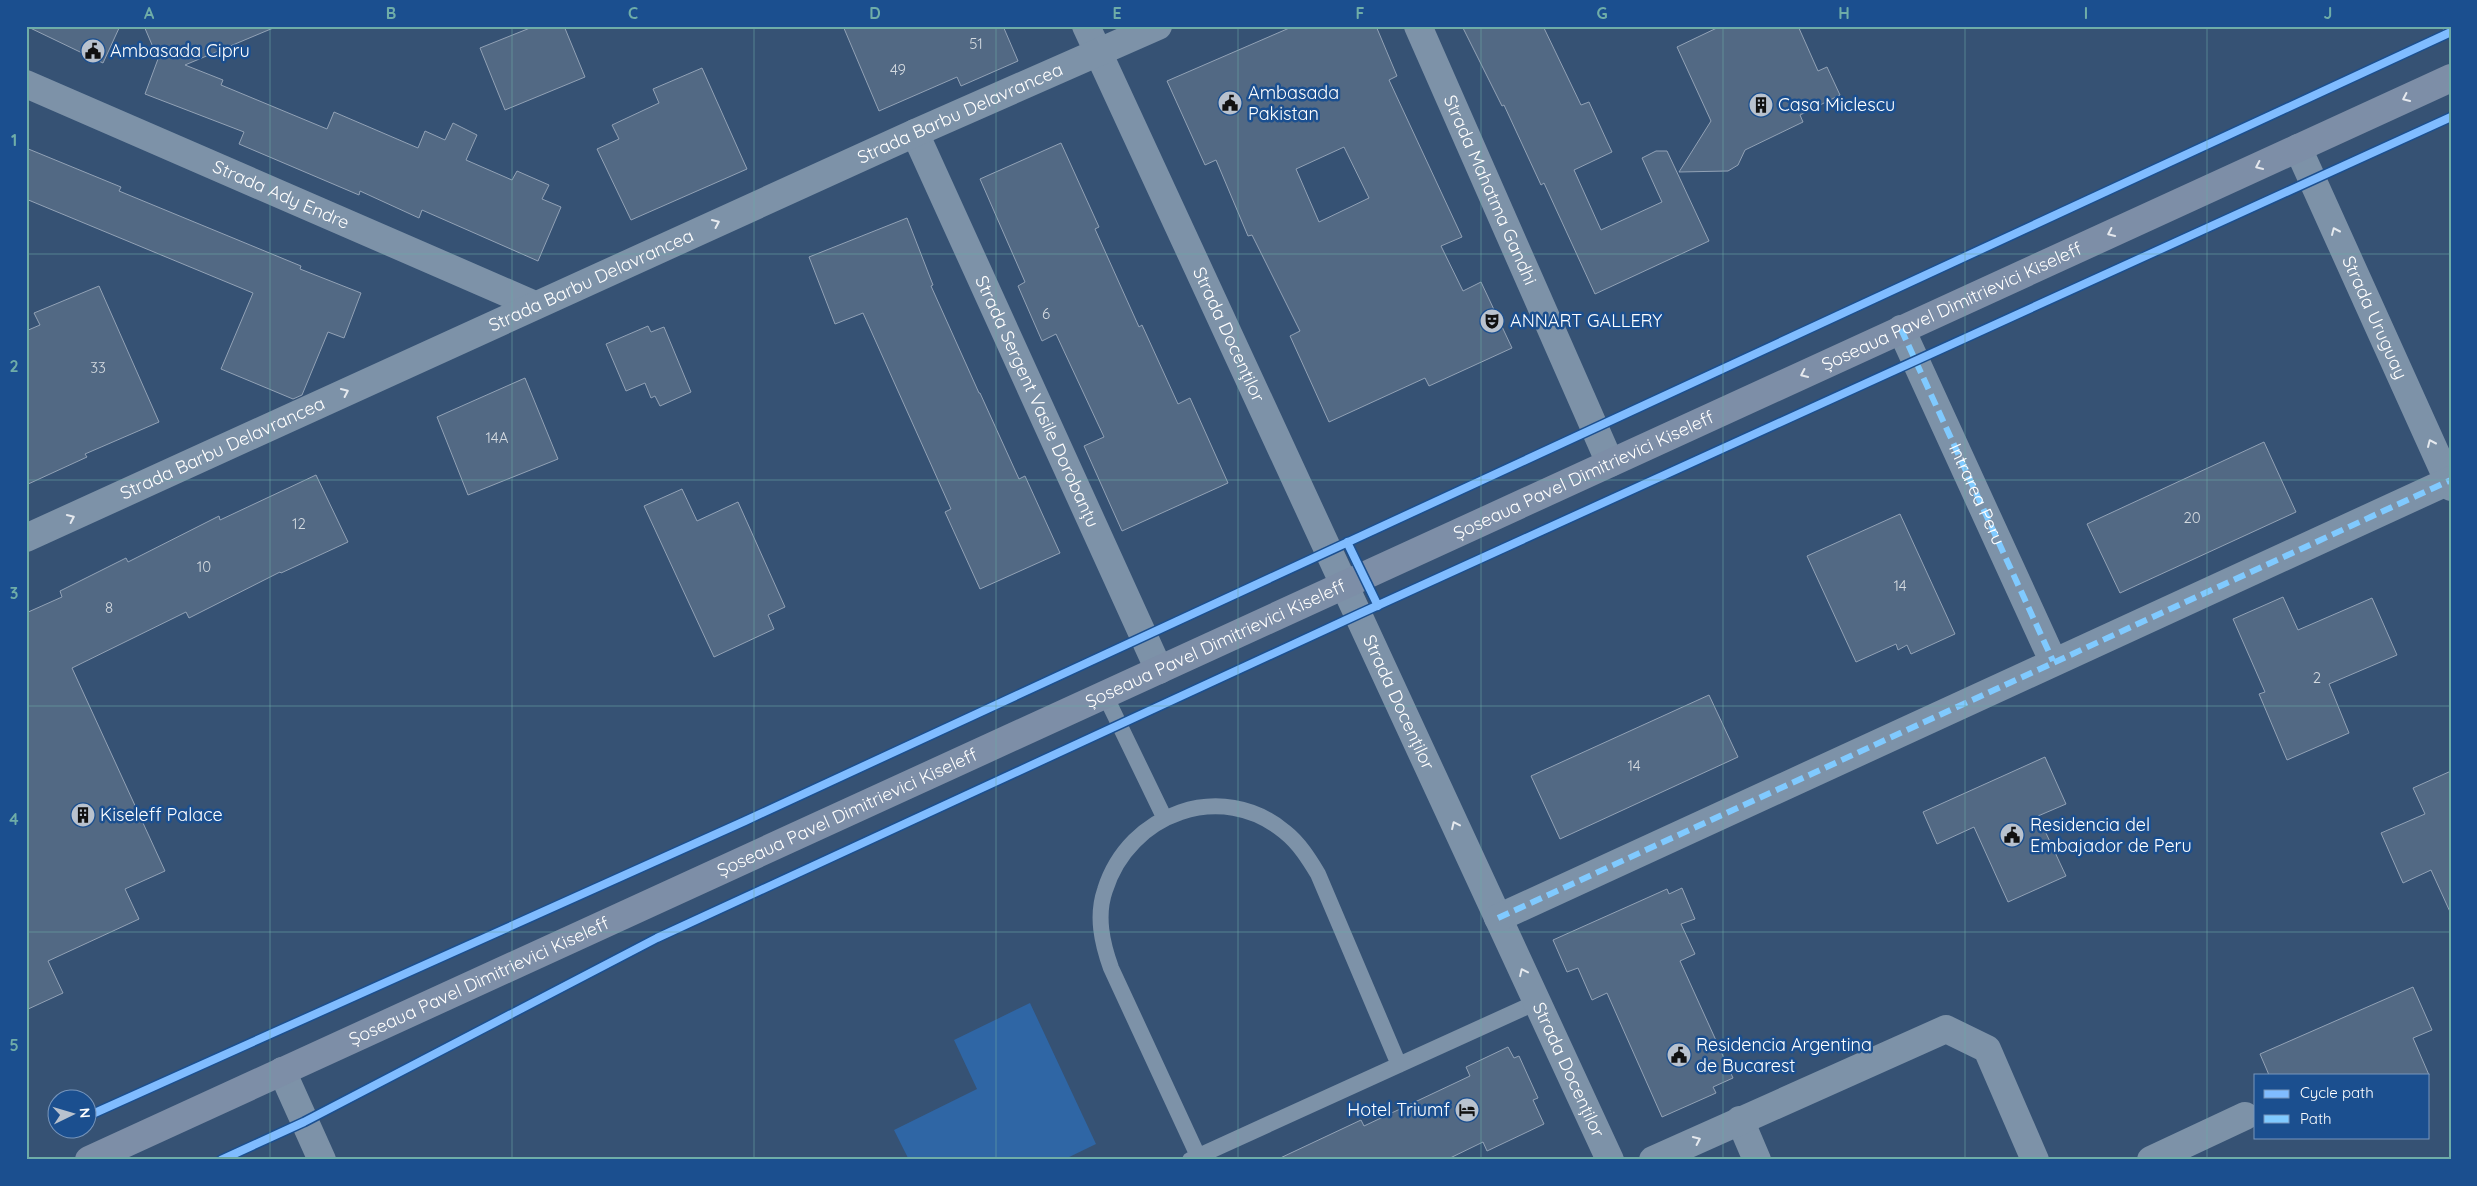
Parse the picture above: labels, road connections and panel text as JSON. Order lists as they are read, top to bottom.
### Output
{
  "streets": {
    "main road": ["Șoseaua Pavel Dimitrievici Kiseleff"],
    "street": [
      "Strada Barbu Delavrancea",
      "Strada Mahatma Gandhi",
      "Strada Ady Endre",
      "Strada Uruguay",
      "Strada Docenților",
      "Strada Sergent Vasile Dorobanțu",
      "Intrarea Peru"
    ]
  },
  "crossings": [
    ["Strada Barbu Delavrancea", "Strada Ady Endre"],
    ["Strada Barbu Delavrancea", "Strada Docenților"],
    ["Strada Barbu Delavrancea", "Strada Sergent Vasile Dorobanțu"],
    ["Strada Mahatma Gandhi", "Șoseaua Pavel Dimitrievici Kiseleff"],
    ["Șoseaua Pavel Dimitrievici Kiseleff", "Strada Uruguay"],
    ["Șoseaua Pavel Dimitrievici Kiseleff", "Strada Docenților"],
    ["Șoseaua Pavel Dimitrievici Kiseleff", "Strada Sergent Vasile Dorobanțu"],
    ["Șoseaua Pavel Dimitrievici Kiseleff", "Intrarea Peru"]
  ],
  "one_way": [
    "Strada Barbu Delavrancea",
    "Șoseaua Pavel Dimitrievici Kiseleff",
    "Strada Uruguay",
    "Strada Docenților"
  ],
  "places": {
    "public building": [
      "Ambasada Cipru",
      "Ambasada Pakistan",
      "Residencia del Embajador de Peru",
      "Residencia Argentina de Bucarest"
    ],
    "building": ["Casa Miclescu", "Kiseleff Palace"],
    "theatre": ["ANNART GALLERY"],
    "hotel": ["Hotel Triumf"]
  },
  "house_numbers": [
    "51",
    "49",
    "6",
    "33",
    "14A",
    "20",
    "12",
    "10",
    "14",
    "8",
    "2",
    "14"
  ],
  "legend": ["Cycle path", "Path"],
  "north": "right",
  "grid": {
    "columns": [
      "A",
      "B",
      "C",
      "D",
      "E",
      "F",
      "G",
      "H",
      "I",
      "J"
    ],
    "rows": [
      "1",
      "2",
      "3",
      "4",
      "5"
    ]
  }
}
